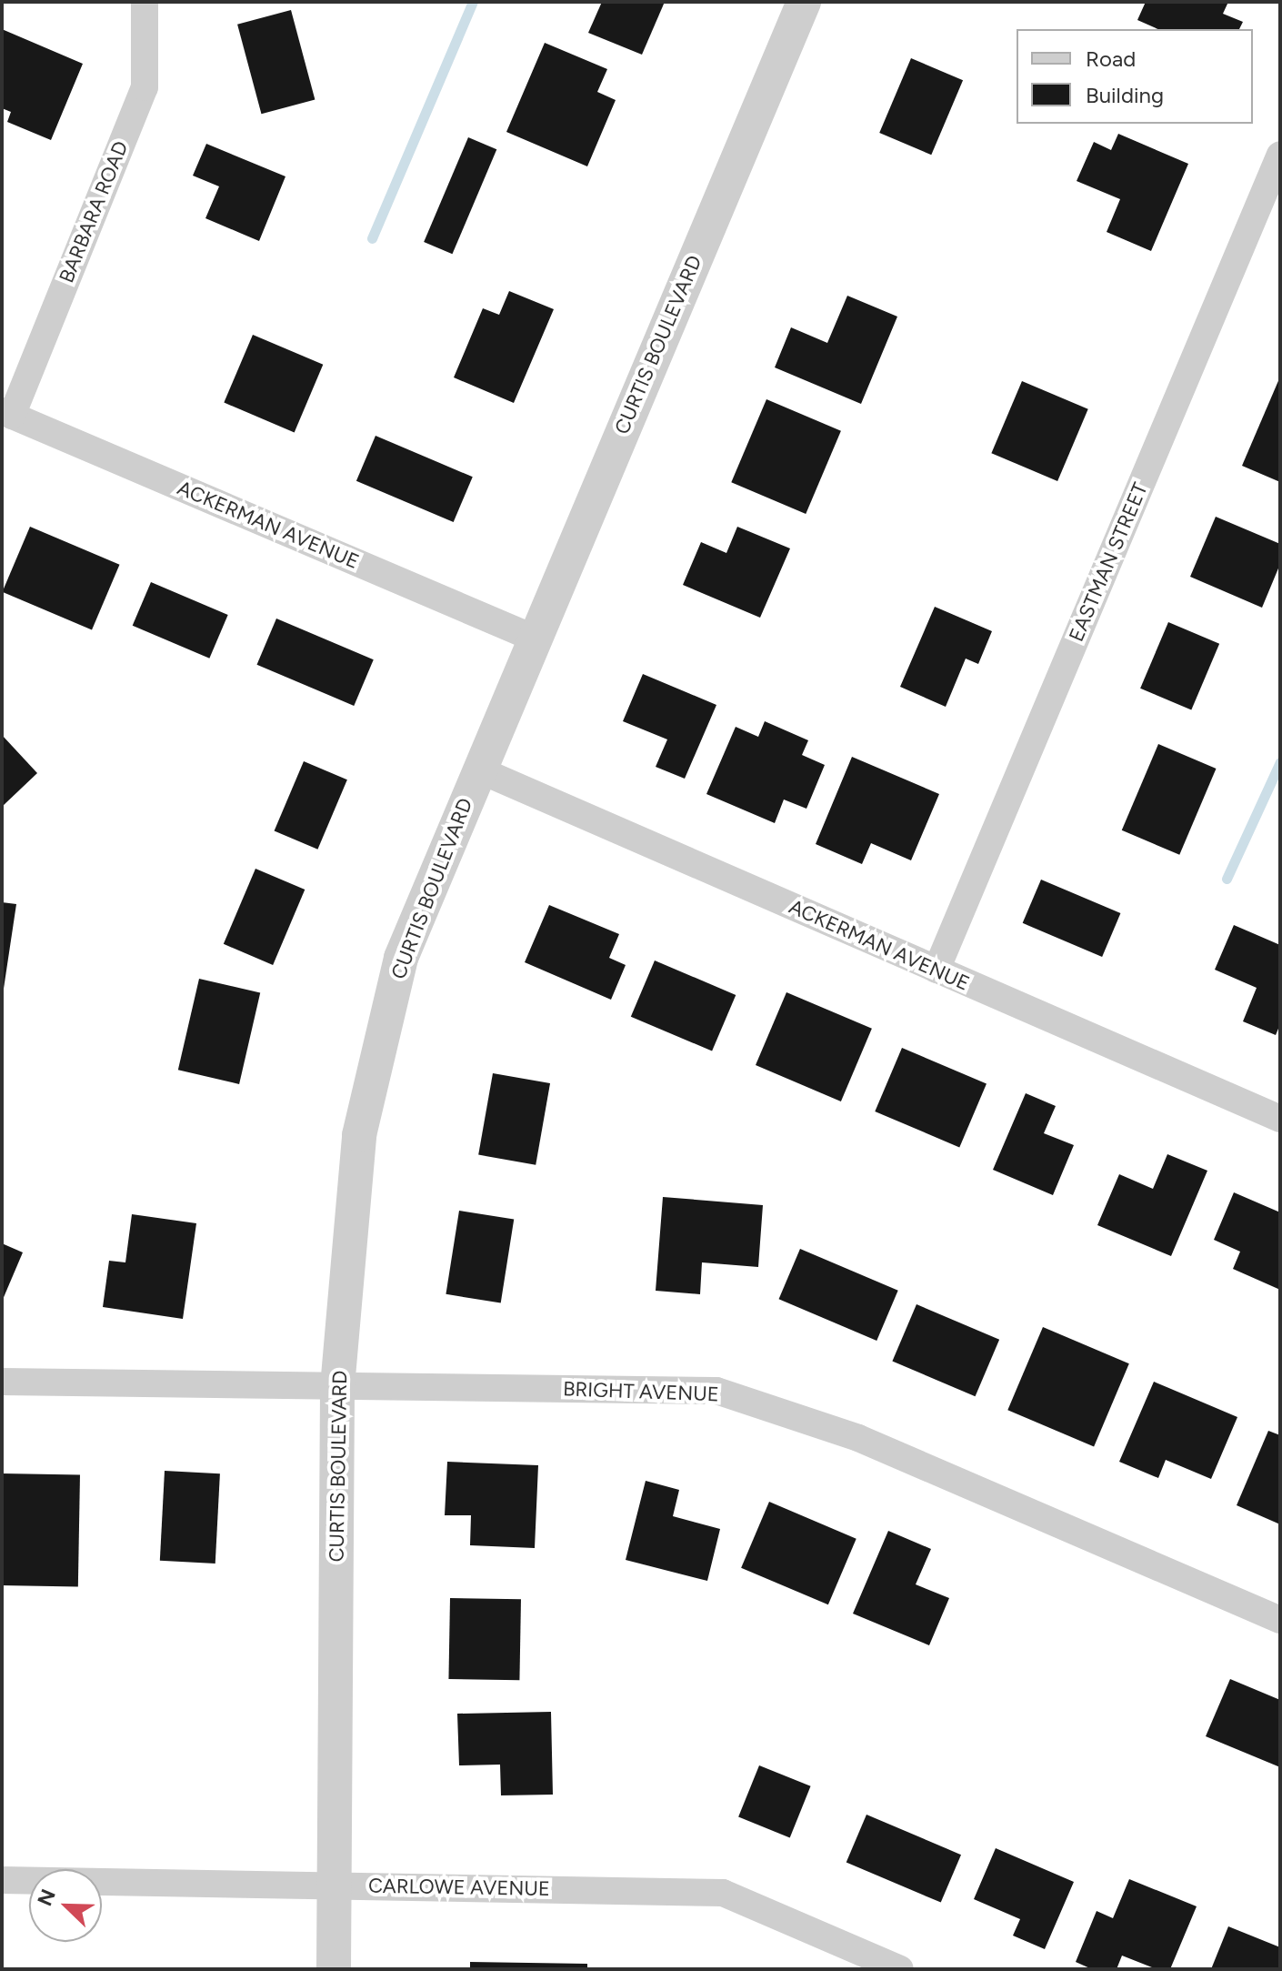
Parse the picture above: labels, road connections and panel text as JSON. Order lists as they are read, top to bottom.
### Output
{
  "streets": {
    "street": [
      "BARBARA ROAD",
      "CURTIS BOULEVARD",
      "ACKERMAN AVENUE",
      "EASTMAN STREET",
      "BRIGHT AVENUE",
      "CARLOWE AVENUE"
    ]
  },
  "crossings": [
    ["BARBARA ROAD", "ACKERMAN AVENUE"],
    ["CURTIS BOULEVARD", "ACKERMAN AVENUE"],
    ["CURTIS BOULEVARD", "BRIGHT AVENUE"],
    ["CURTIS BOULEVARD", "CARLOWE AVENUE"],
    ["ACKERMAN AVENUE", "EASTMAN STREET"]
  ],
  "legend": ["Road", "Building"],
  "north": "top left"
}
